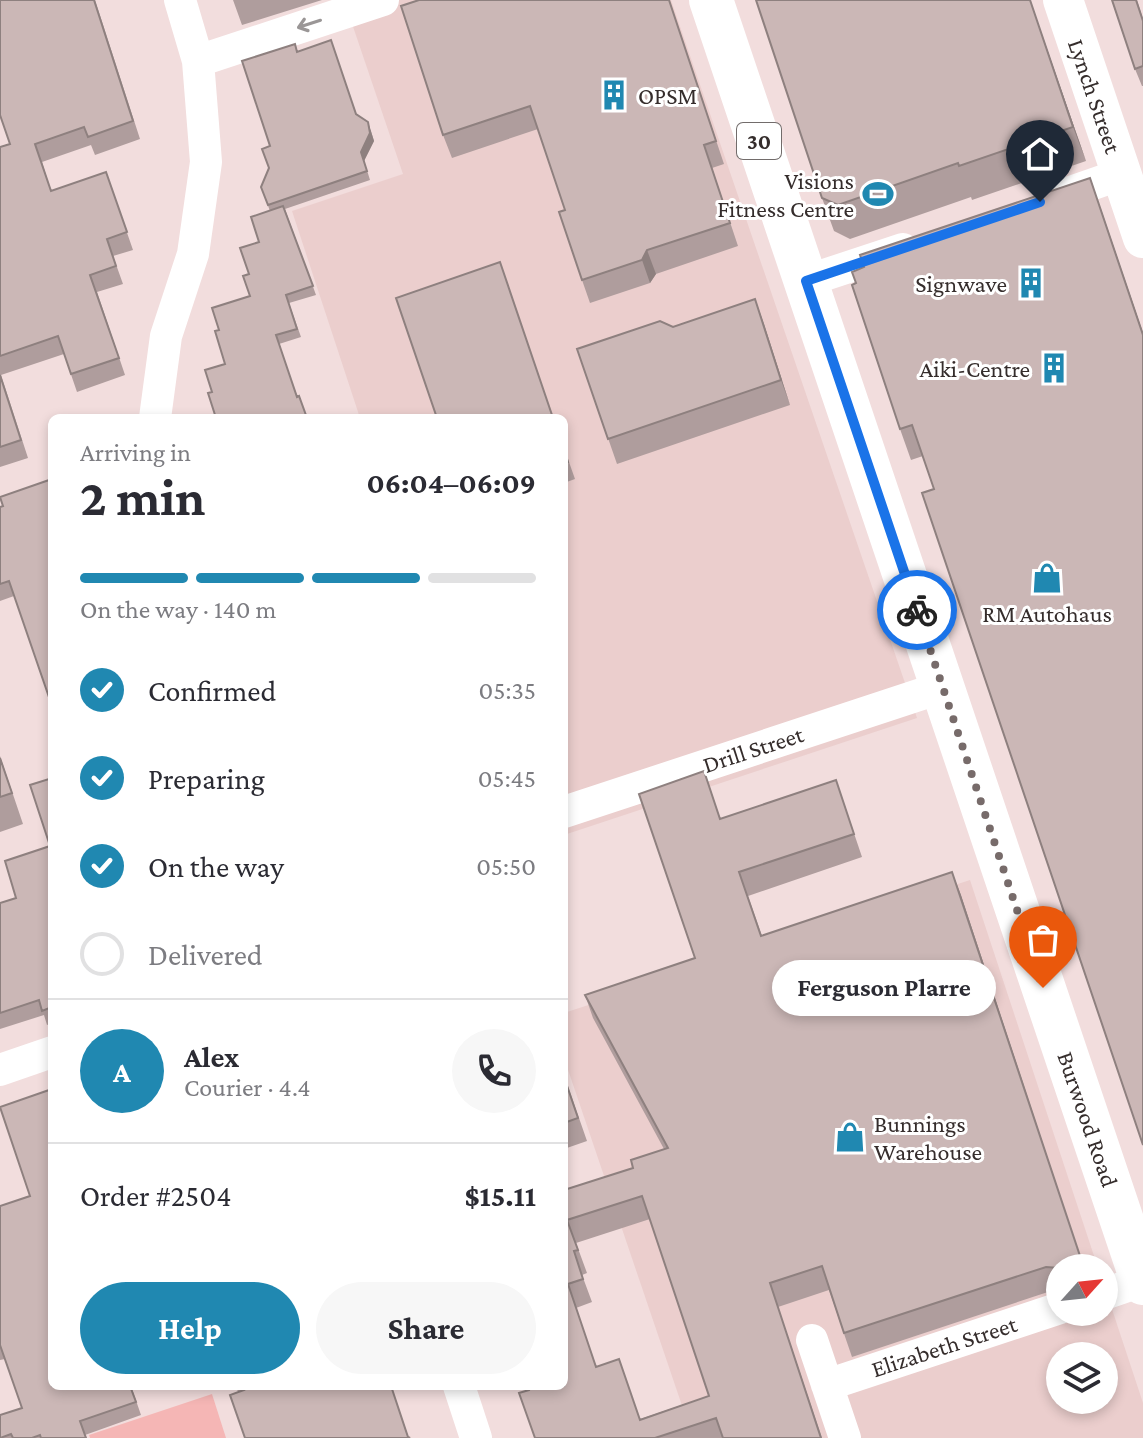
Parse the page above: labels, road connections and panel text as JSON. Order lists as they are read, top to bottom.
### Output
{
  "streets": {
    "main road": ["30", "Burwood Road"],
    "street": ["Lynch Street", "Drill Street", "Elizabeth Street"]
  },
  "crossings": [
    ["Drill Street", "Burwood Road"]
  ],
  "places": {
    "building": ["OPSM", "Signwave", "Aiki-Centre"],
    "sports": ["Visions Fitness Centre"],
    "shop": ["RM Autohaus", "Bunnings Warehouse"],
    "other": ["Ferguson Plarre"]
  },
  "north": "top right",
  "page": {
    "heading": ["2 min", "Arriving in", "06:04–06:09"],
    "panel": [
      "Alex",
      "Courier · 4.4",
      "Order #2504",
      "$15.11"
    ],
    "bar": "On the way · 140 m",
    "list": [
      ["Confirmed", "05:35"],
      ["Preparing", "05:45"],
      ["On the way", "05:50"],
      "Delivered"
    ],
    "bubble": "Ferguson Plarre",
    "round": "A",
    "buttons": ["Help", "Share"]
  }
}
